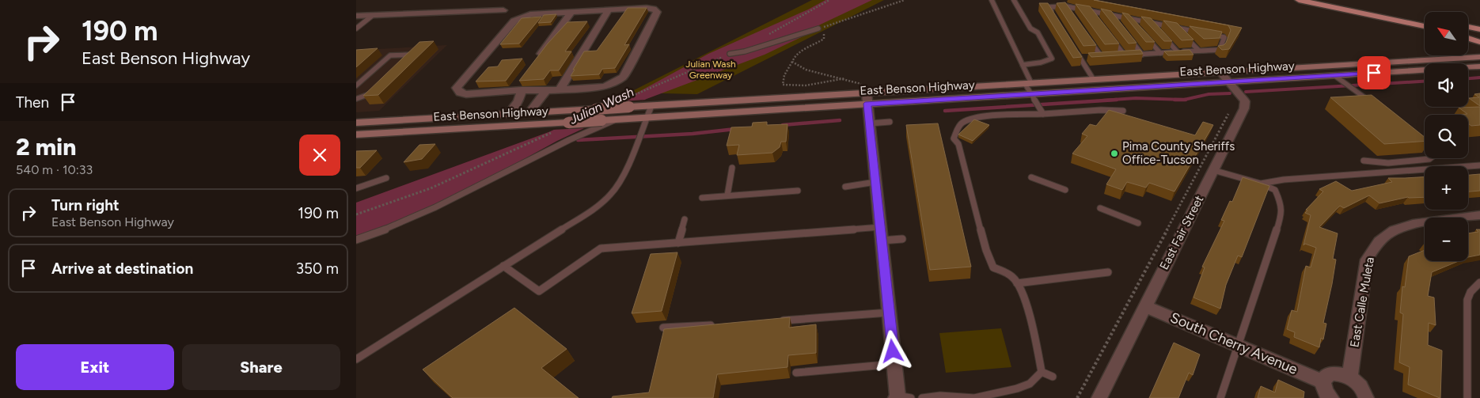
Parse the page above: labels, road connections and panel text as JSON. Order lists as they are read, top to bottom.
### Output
{
  "streets": {
    "main road": ["East Benson Highway"],
    "street": ["East Fair Street", "East Calle Muleta", "South Cherry Avenue"]
  },
  "crossings": [
    ["East Fair Street", "South Cherry Avenue"]
  ],
  "water": ["Julian Wash"],
  "parks": ["Julian Wash Greenway"],
  "places": ["Pima County Sheriffs Office-Tucson"],
  "north": "top left",
  "page": {
    "turn": ["190 m", "East Benson Highway"],
    "map_buttons": ["+", "−"],
    "then": "Then",
    "heading": ["2 min", "540 m · 10:33"],
    "list": [
      {
        "name": "Turn right",
        "note": "East Benson Highway",
        "value": "190 m"
      },
      {
        "name": "Arrive at destination",
        "value": "350 m"
      }
    ],
    "buttons": ["Exit", "Share"]
  }
}
